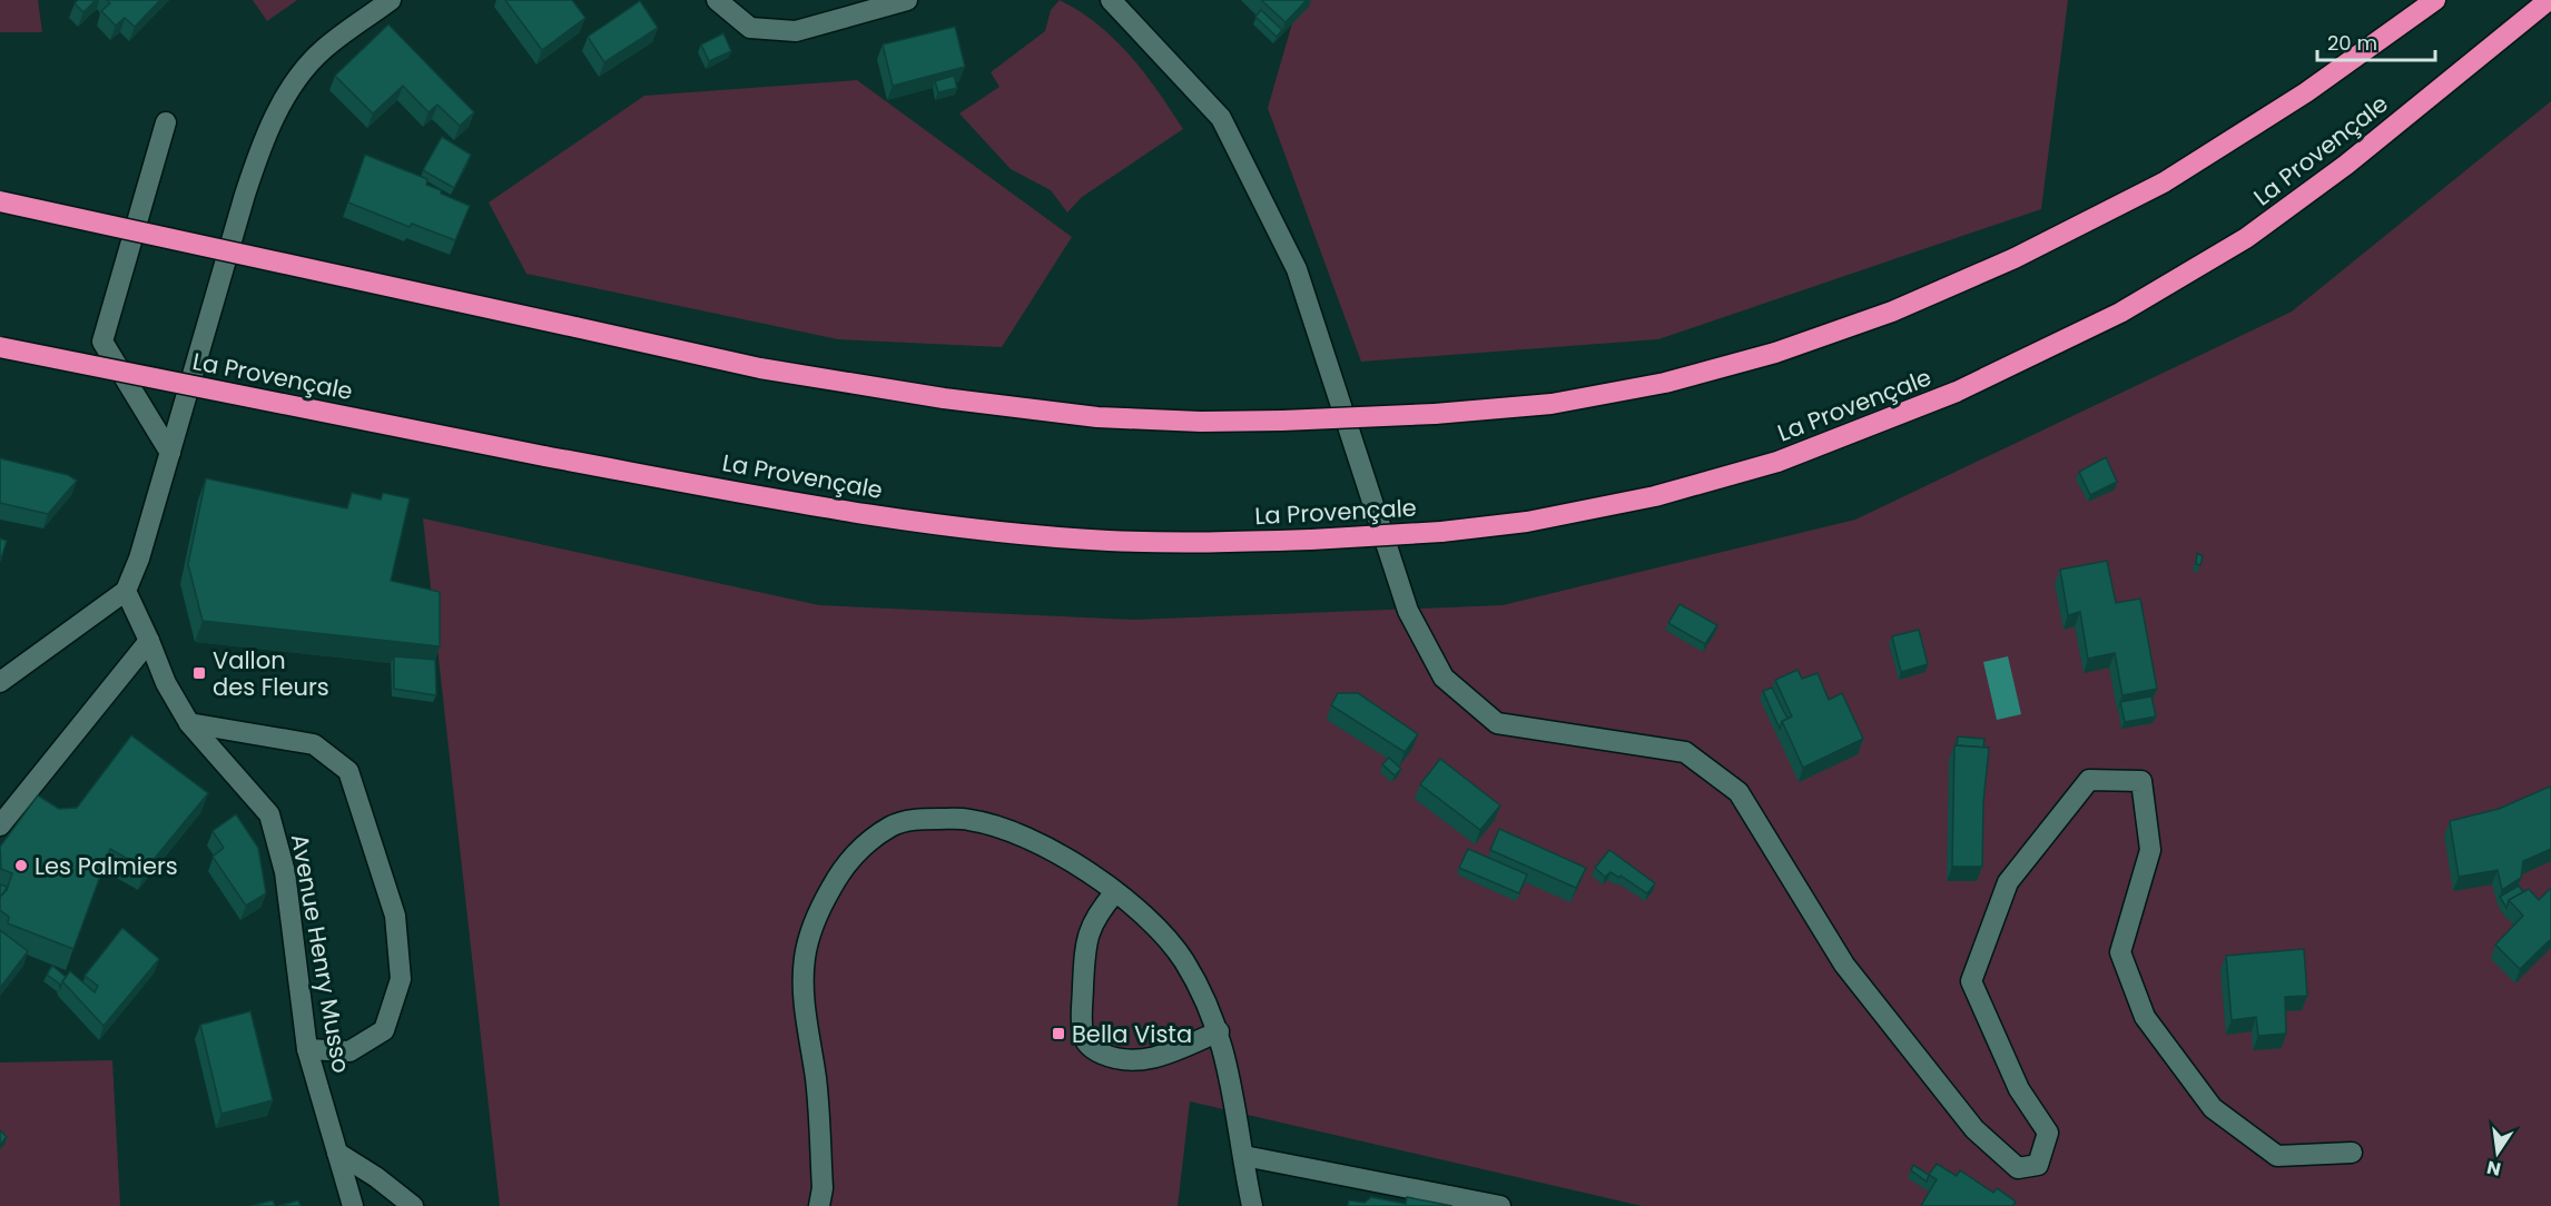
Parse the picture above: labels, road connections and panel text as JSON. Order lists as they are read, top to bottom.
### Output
{
  "streets": {
    "highway": ["La Provençale"],
    "street": ["Avenue Henry Musso"]
  },
  "places": {
    "transit": ["Vallon des Fleurs", "Bella Vista"],
    "other": ["Les Palmiers"]
  },
  "scale_bar": "20 m",
  "north": "bottom"
}
